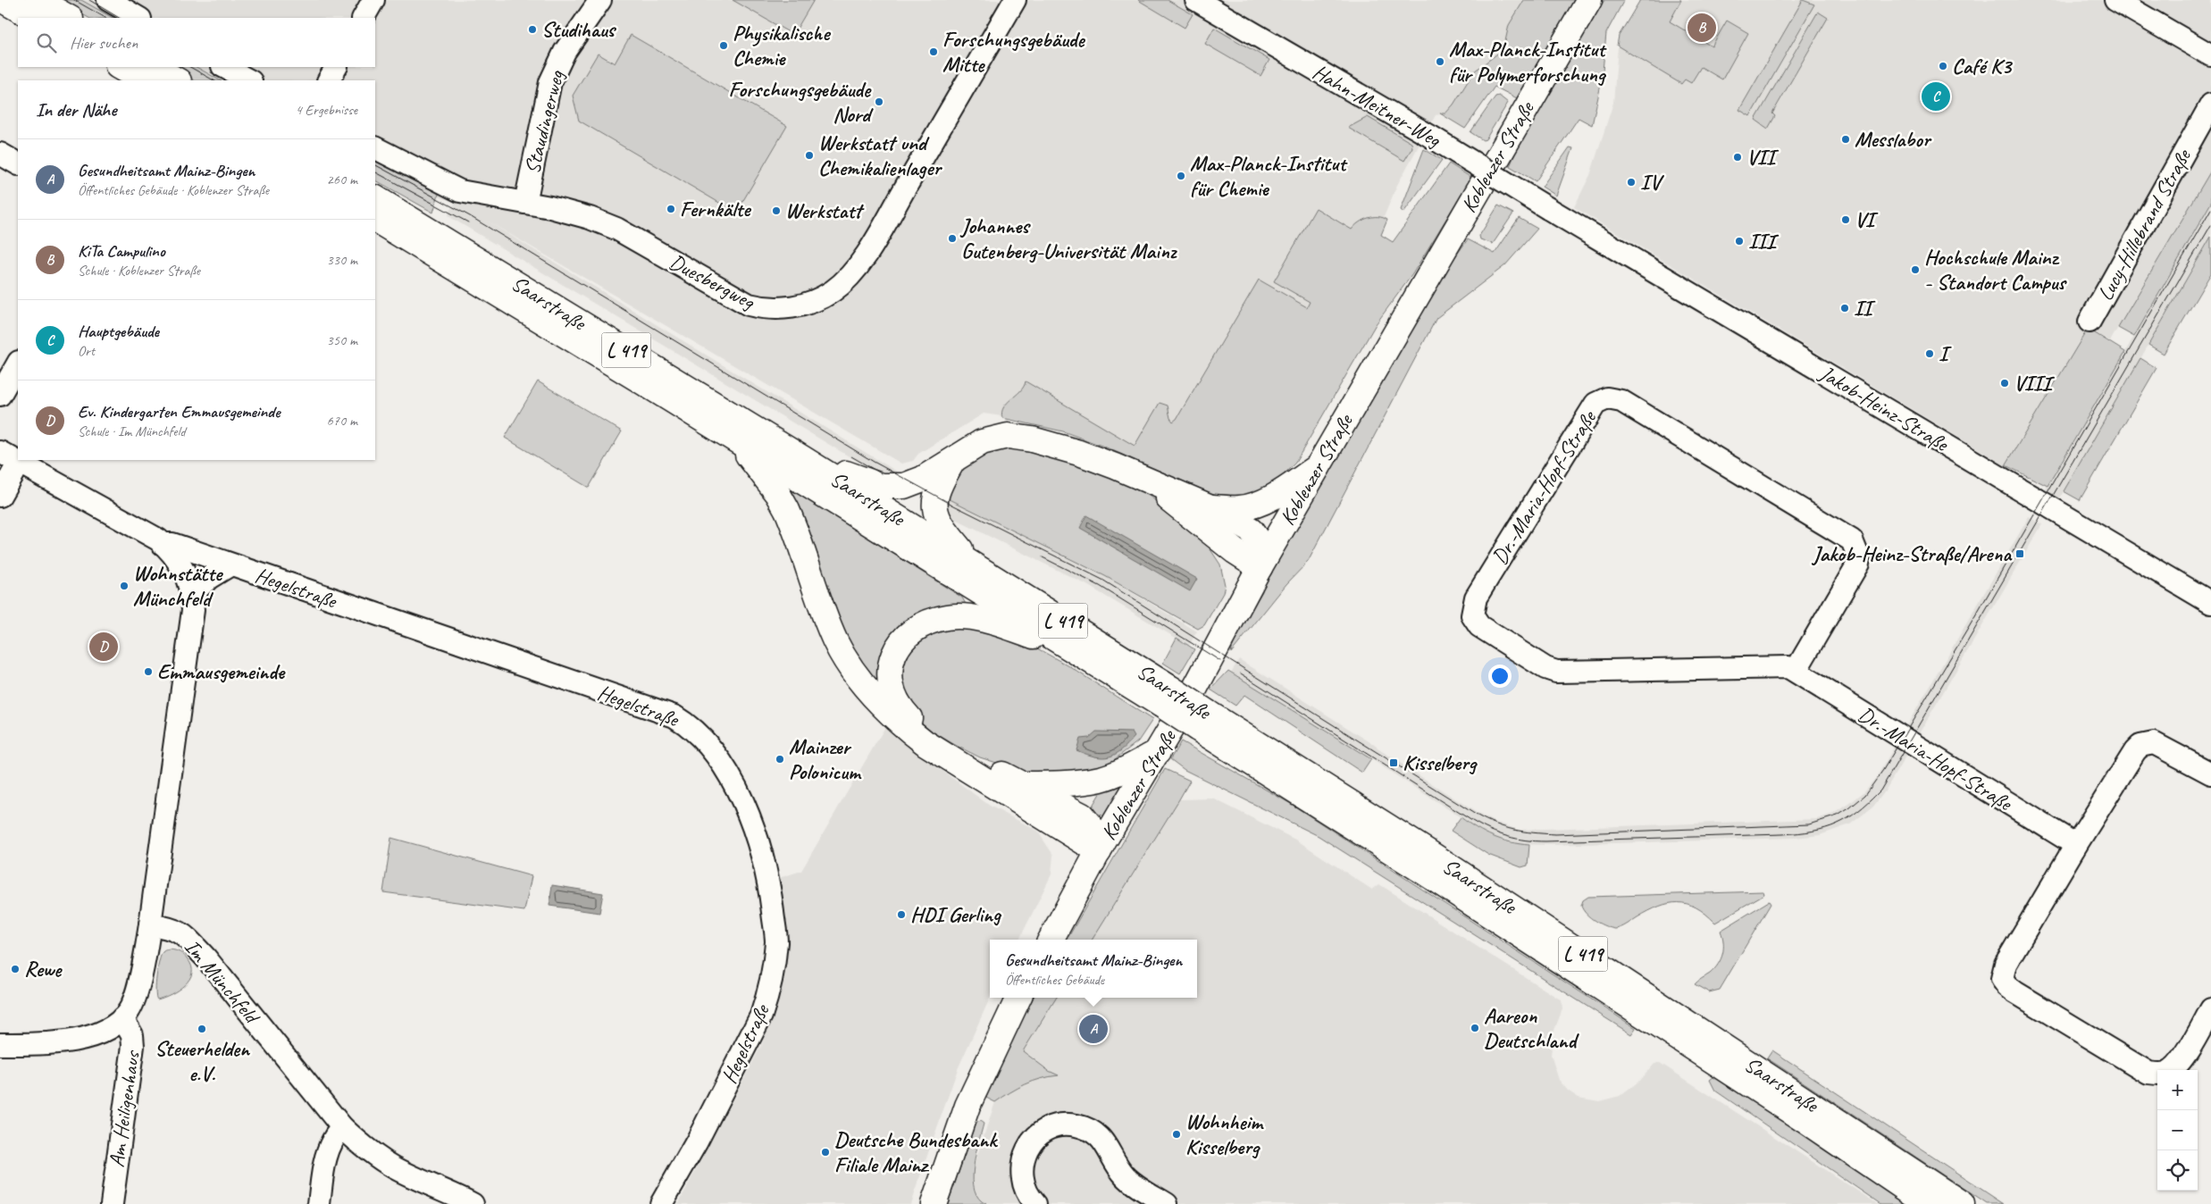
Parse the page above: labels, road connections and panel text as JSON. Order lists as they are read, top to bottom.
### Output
{
  "streets": {
    "main road": ["Koblenzer Straße", "Saarstraße", "L 419"],
    "street": [
      "Hahn-Meitner-Weg",
      "Staudingerweg",
      "Lucy-Hillebrand Straße",
      "Duesbergweg",
      "Jakob-Heinz-Straße",
      "Dr.-Maria-Hopf-Straße",
      "Hegelstraße",
      "Im Münchfeld",
      "Am Heiligenhaus"
    ]
  },
  "crossings": [
    ["Hahn-Meitner-Weg", "Jakob-Heinz-Straße"],
    ["Staudingerweg", "Duesbergweg"]
  ],
  "places": {
    "other": [
      "Studihaus",
      "Physikalische Chemie",
      "Forschungsgebäude Mitte",
      "Max-Planck-Institut für Polymerforschung",
      "Café K3",
      "Forschungsgebäude Nord",
      "Messlabor",
      "Werkstatt und Chemikalienlager",
      "VII",
      "Max-Planck-Institut für Chemie",
      "IV",
      "Fernkälte",
      "Werkstatt",
      "VI",
      "Johannes Gutenberg-Universität Mainz",
      "III",
      "Hochschule Mainz - Standort Campus",
      "II",
      "I",
      "VIII",
      "Wohnstätte Münchfeld",
      "Emmausgemeinde",
      "Mainzer Polonicum",
      "HDI Gerling",
      "Rewe",
      "Aareon Deutschland",
      "Steuerhelden e.V.",
      "Wohnheim Kisselberg",
      "Deutsche Bundesbank Filiale Mainz"
    ],
    "transit": ["Jakob-Heinz-Straße/Arena", "Kisselberg"]
  },
  "page": {
    "pins": [
      "B",
      "C",
      "D",
      "A"
    ],
    "search": "Hier suchen",
    "heading": ["In der Nähe", "4 Ergebnisse"],
    "list": [
      {
        "mark": "A",
        "name": "Gesundheitsamt Mainz-Bingen",
        "note": "Öffentliches Gebäude · Koblenzer Straße",
        "value": "260 m"
      },
      {
        "mark": "B",
        "name": "KiTa Campulino",
        "note": "Schule · Koblenzer Straße",
        "value": "330 m"
      },
      {
        "mark": "C",
        "name": "Hauptgebäude",
        "note": "Ort",
        "value": "350 m"
      },
      {
        "mark": "D",
        "name": "Ev. Kindergarten Emmausgemeinde",
        "note": "Schule · Im Münchfeld",
        "value": "670 m"
      }
    ],
    "popup": ["Gesundheitsamt Mainz-Bingen", "Öffentliches Gebäude"],
    "map_buttons": ["+", "−"]
  }
}
